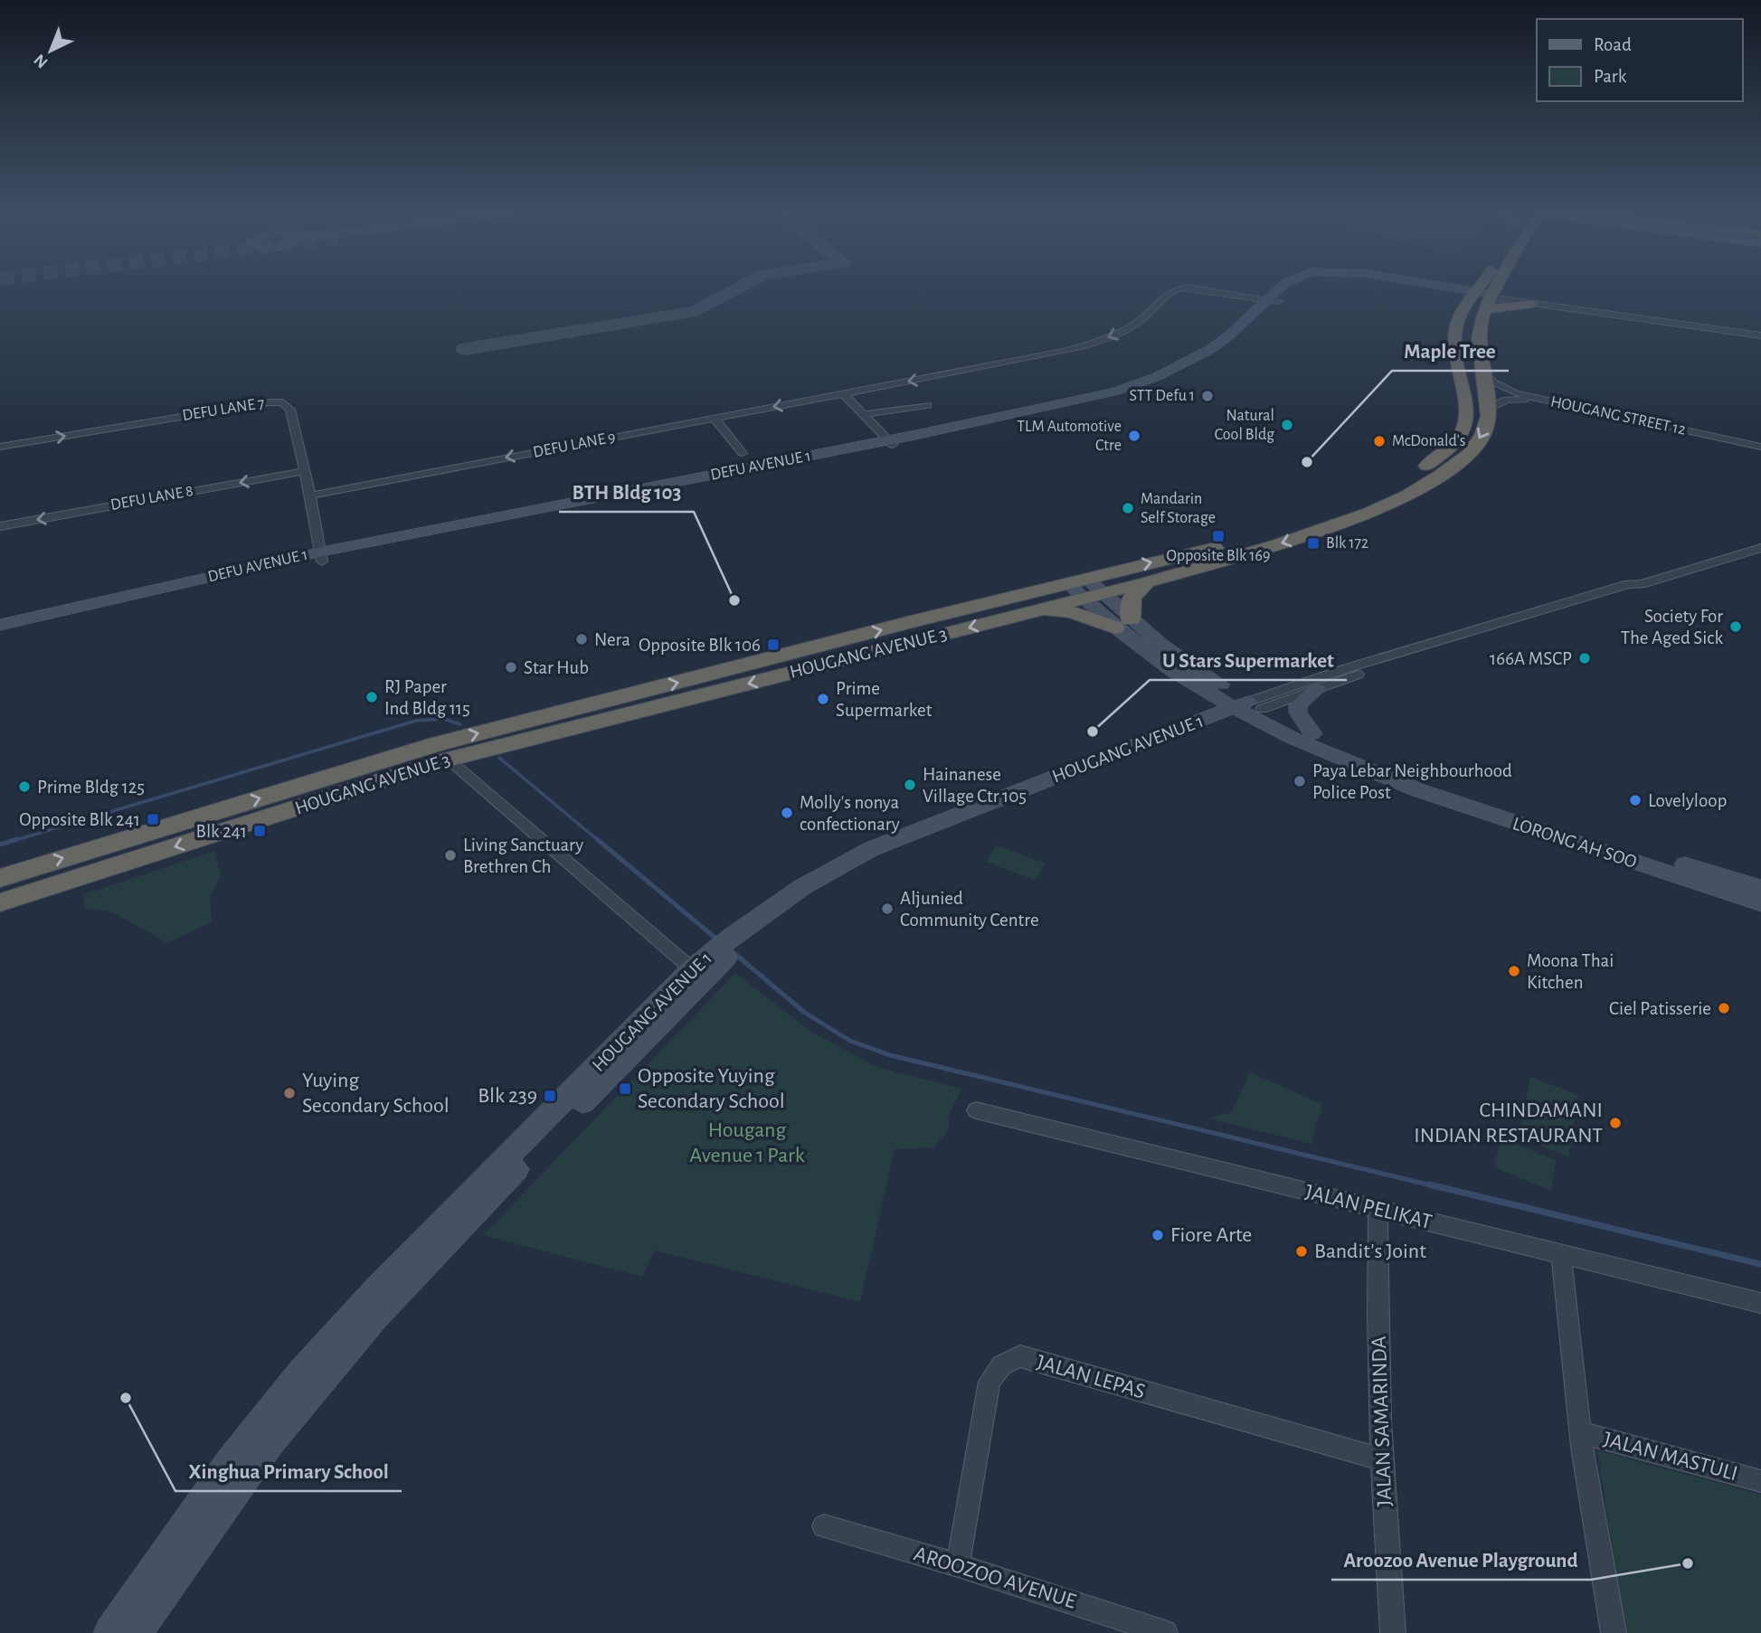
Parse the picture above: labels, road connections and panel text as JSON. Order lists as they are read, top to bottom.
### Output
{
  "streets": {
    "highway": ["HOUGANG AVENUE 3"],
    "main road": ["DEFU AVENUE 1", "HOUGANG AVENUE 1", "LORONG AH SOO"],
    "street": [
      "DEFU LANE 7",
      "HOUGANG STREET 12",
      "DEFU LANE 9",
      "DEFU LANE 8",
      "JALAN PELIKAT",
      "JALAN LEPAS",
      "JALAN SAMARINDA",
      "JALAN MASTULI",
      "AROOZOO AVENUE"
    ]
  },
  "crossings": [
    ["DEFU LANE 7", "DEFU LANE 9"],
    ["DEFU LANE 7", "DEFU AVENUE 1"],
    ["DEFU LANE 7", "DEFU LANE 8"],
    ["HOUGANG STREET 12", "HOUGANG AVENUE 3"],
    ["DEFU LANE 9", "DEFU AVENUE 1"],
    ["DEFU AVENUE 1", "HOUGANG AVENUE 3"],
    ["HOUGANG AVENUE 3", "LORONG AH SOO"],
    ["HOUGANG AVENUE 1", "LORONG AH SOO"],
    ["JALAN PELIKAT", "JALAN SAMARINDA"],
    ["JALAN PELIKAT", "JALAN MASTULI"],
    ["JALAN LEPAS", "JALAN SAMARINDA"],
    ["JALAN LEPAS", "AROOZOO AVENUE"]
  ],
  "one_way": ["DEFU LANE 7", "DEFU LANE 9", "DEFU LANE 8"],
  "parks": ["Hougang Avenue 1 Park"],
  "places": {
    "other": [
      "STT Defu 1",
      "Natural Cool Bldg",
      "TLM Automotive Ctre",
      "McDonald's",
      "Maple Tree",
      "Mandarin Self Storage",
      "BTH Bldg 103",
      "Society For The Aged Sick",
      "Nera",
      "166A MSCP",
      "Star Hub",
      "RJ Paper Ind Bldg 115",
      "Prime Supermarket",
      "U Stars Supermarket",
      "Paya Lebar Neighbourhood Police Post",
      "Hainanese Village Ctr 105",
      "Prime Bldg 125",
      "Lovelyloop",
      "Molly's nonya confectionary",
      "Living Sanctuary Brethren Ch",
      "Aljunied Community Centre",
      "Moona Thai Kitchen",
      "Ciel Patisserie",
      "Yuying Secondary School",
      "CHINDAMANI INDIAN RESTAURANT",
      "Fiore Arte",
      "Bandit's Joint",
      "Xinghua Primary School",
      "Aroozoo Avenue Playground"
    ],
    "transit": [
      "Opposite Blk 169",
      "Blk 172",
      "Opposite Blk 106",
      "Opposite Blk 241",
      "Blk 241",
      "Opposite Yuying Secondary School",
      "Blk 239"
    ]
  },
  "legend": ["Road", "Park"],
  "north": "bottom left"
}
